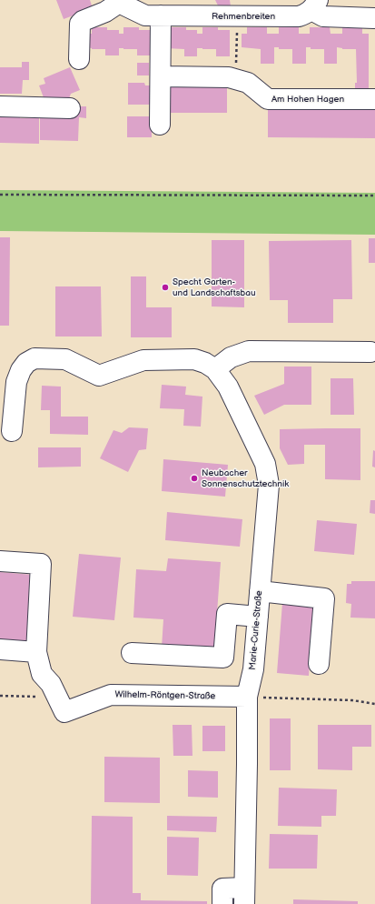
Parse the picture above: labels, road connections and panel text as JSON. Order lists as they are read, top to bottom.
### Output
{
  "streets": {
    "street": [
      "Rehmenbreiten",
      "Am Hohen Hagen",
      "Marie-Curie-Straße",
      "Wilhelm-Röntgen-Straße"
    ]
  },
  "crossings": [
    ["Marie-Curie-Straße", "Wilhelm-Röntgen-Straße"]
  ],
  "places": ["Specht Garten- und Landschaftsbau", "Neubacher Sonnenschutztechnik"]
}
